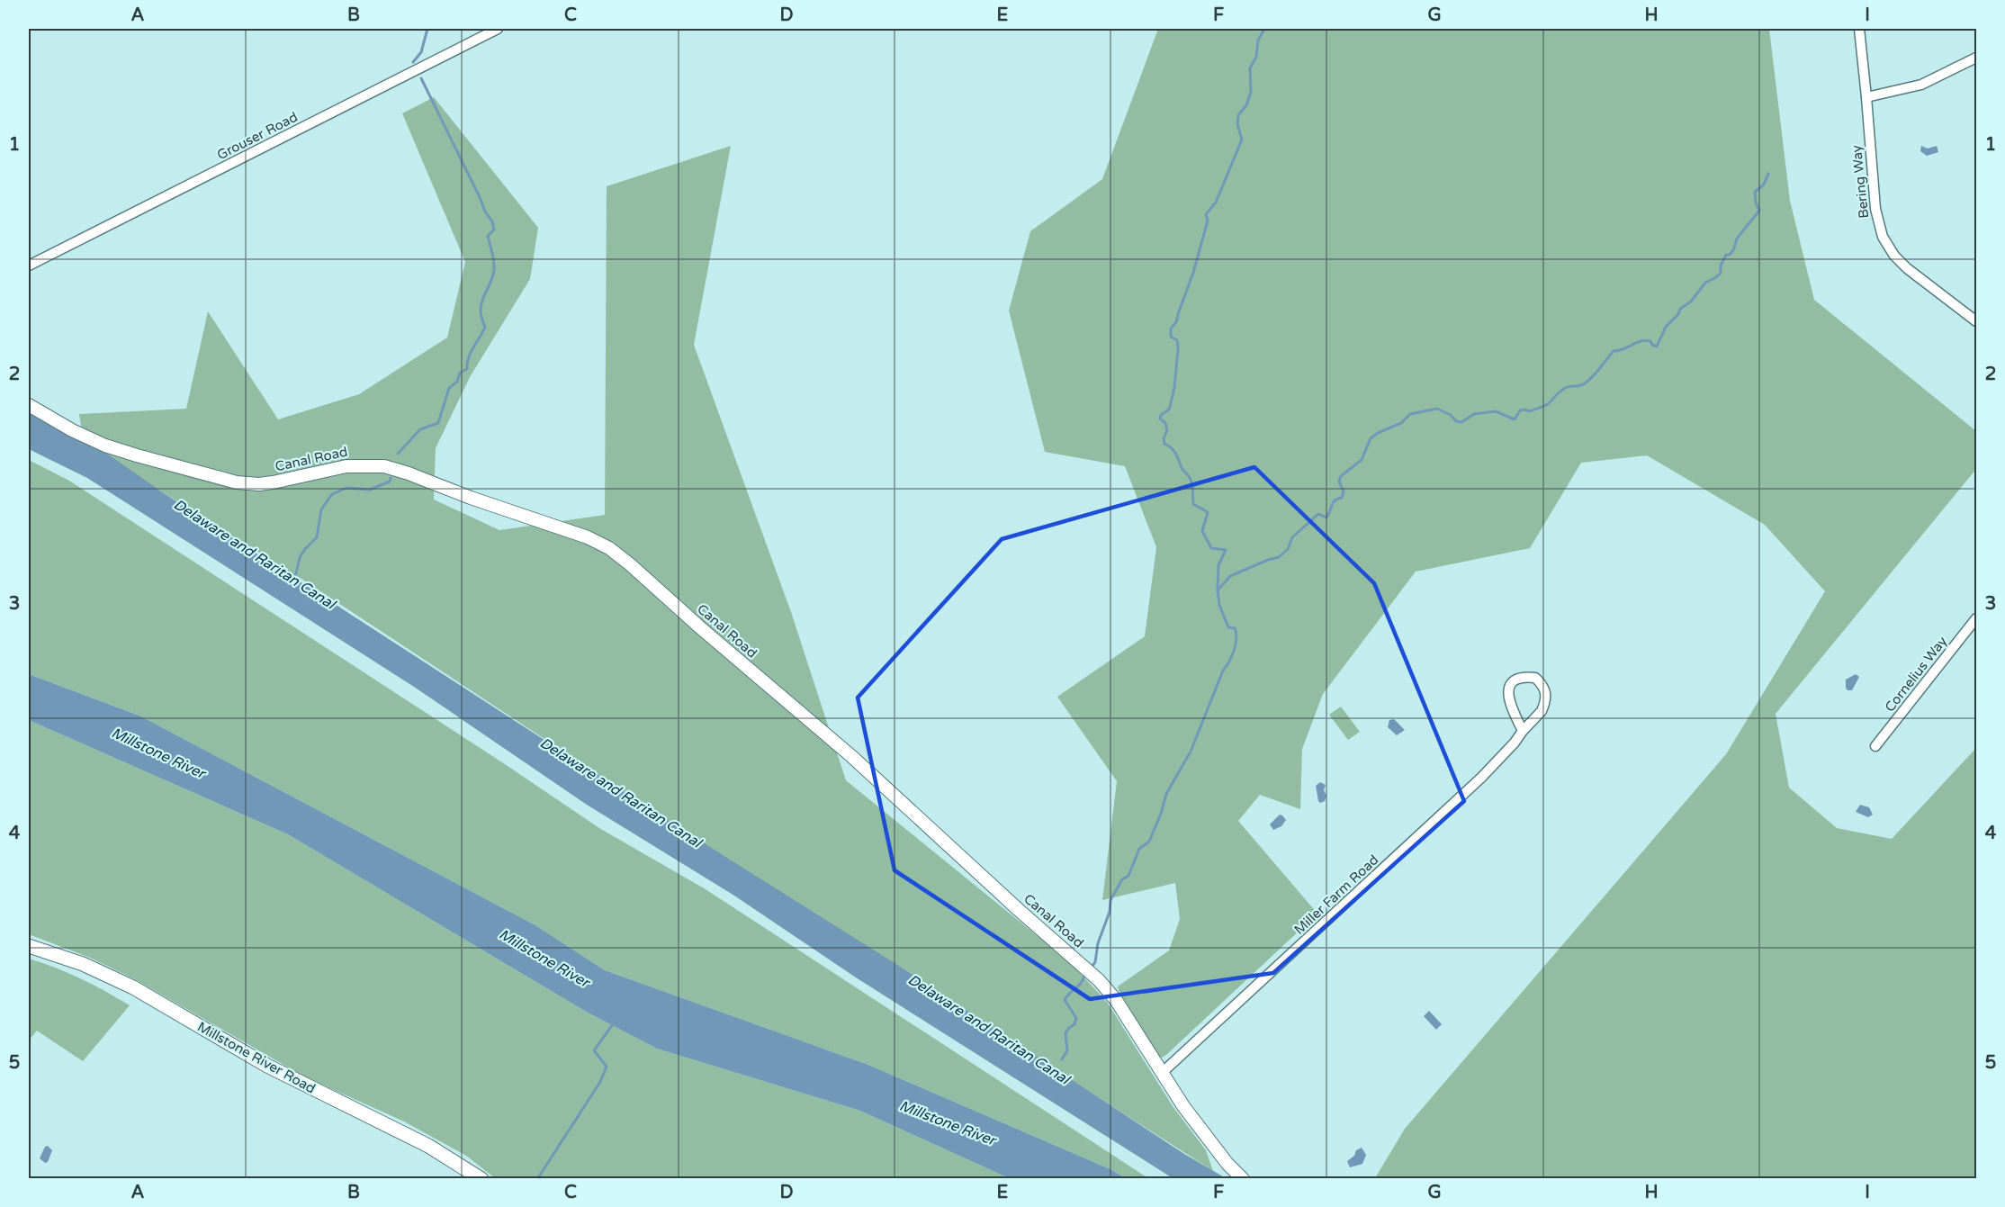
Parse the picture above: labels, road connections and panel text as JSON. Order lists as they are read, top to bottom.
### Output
{
  "streets": {
    "main road": ["Millstone River Road"],
    "street": [
      "Grouser Road",
      "Bering Way",
      "Canal Road",
      "Cornelius Way",
      "Miller Farm Road"
    ]
  },
  "crossings": [
    ["Canal Road", "Miller Farm Road"]
  ],
  "water": ["Delaware and Raritan Canal", "Millstone River"],
  "grid": {
    "columns": [
      "A",
      "B",
      "C",
      "D",
      "E",
      "F",
      "G",
      "H",
      "I"
    ],
    "rows": [
      "1",
      "2",
      "3",
      "4",
      "5"
    ]
  }
}
